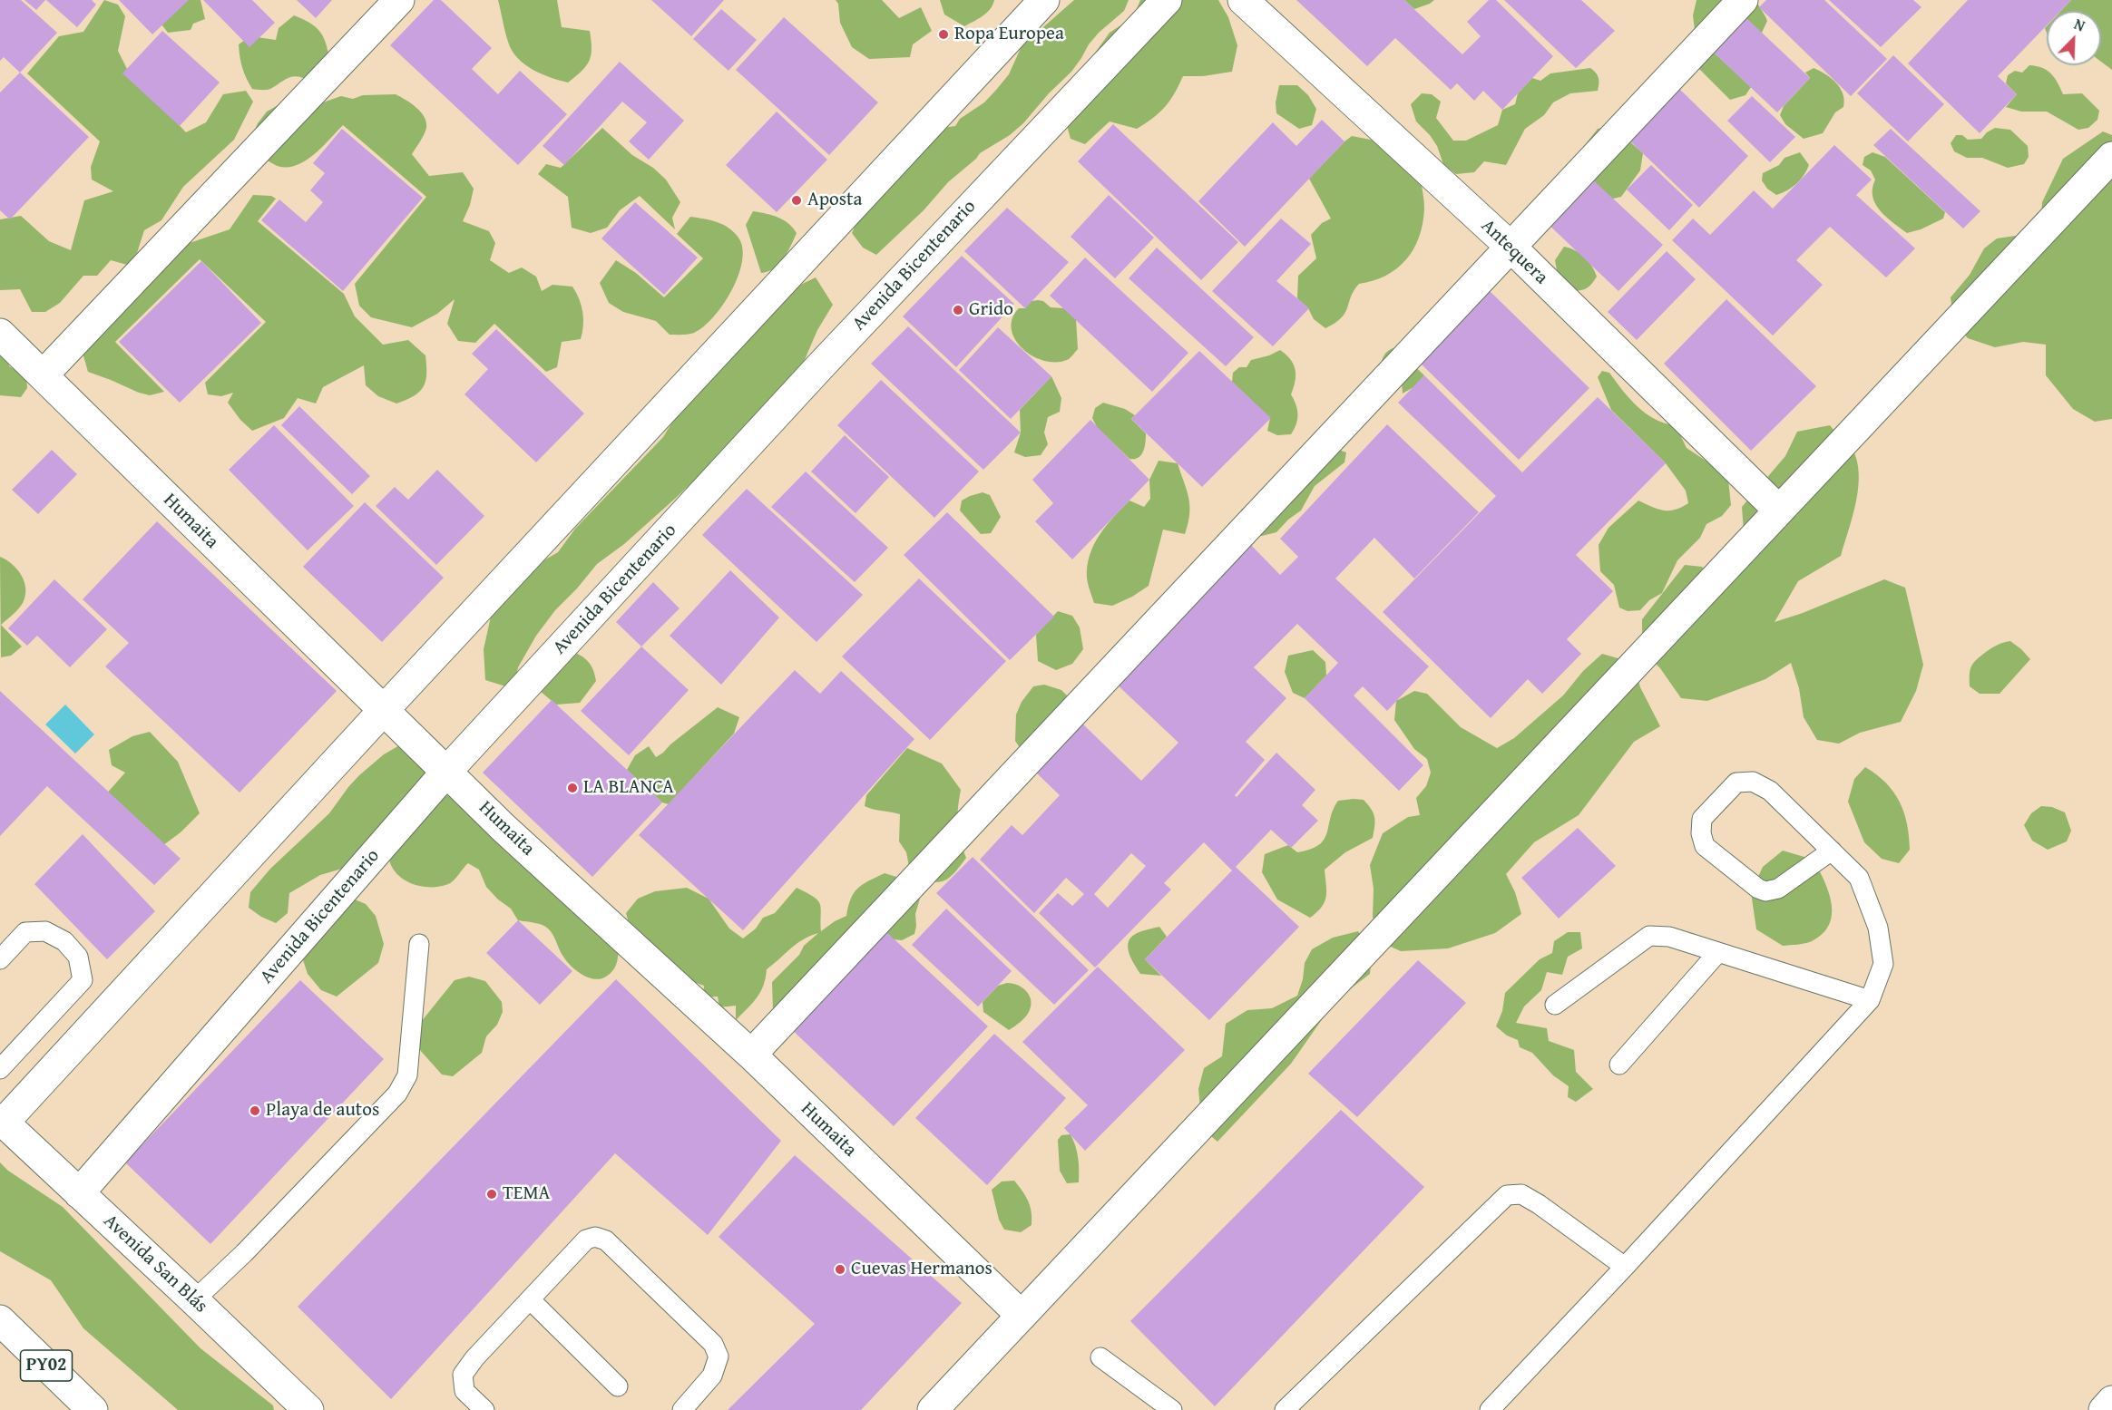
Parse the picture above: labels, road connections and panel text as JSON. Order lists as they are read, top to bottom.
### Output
{
  "streets": {
    "main road": [
      "Antequera",
      "Avenida Bicentenario",
      "Humaita",
      "Avenida San Blás",
      "PY02"
    ]
  },
  "crossings": [
    ["Avenida Bicentenario", "Humaita"],
    ["Avenida Bicentenario", "Avenida San Blás"]
  ],
  "places": [
    "Ropa Europea",
    "Aposta",
    "Grido",
    "LA BLANCA",
    "Playa de autos",
    "TEMA",
    "Cuevas Hermanos"
  ],
  "north": "top right"
}
